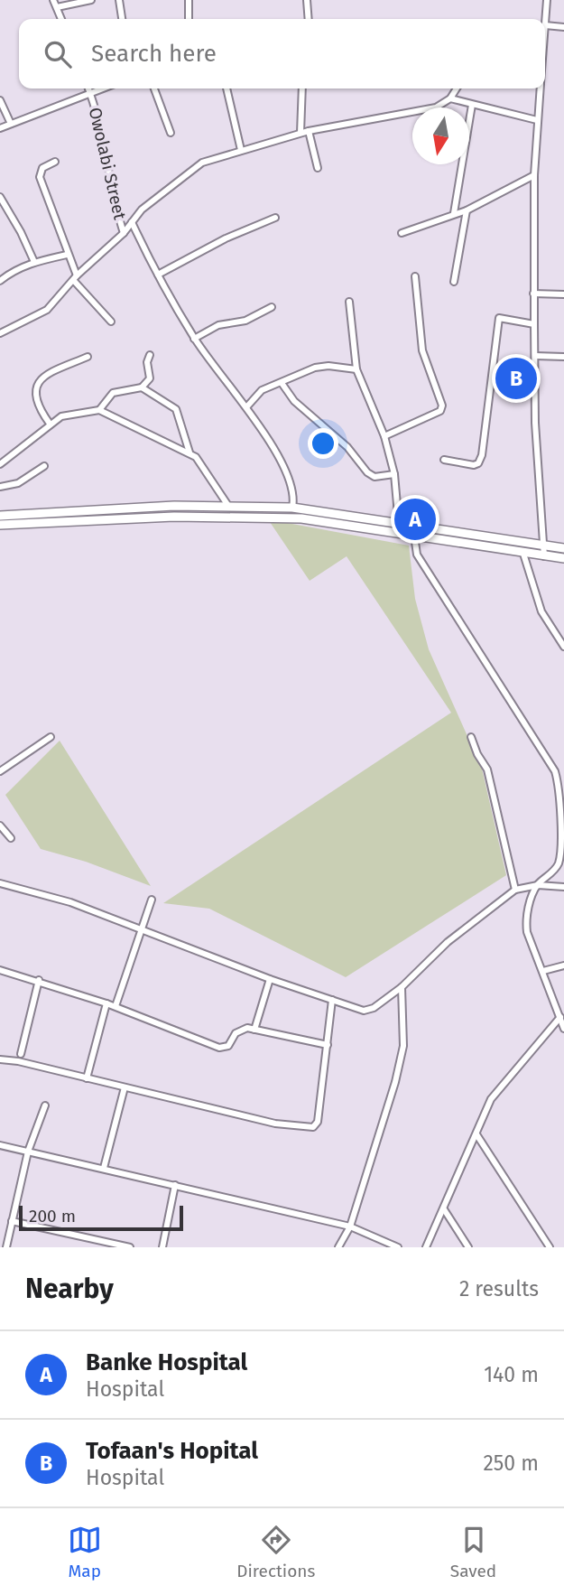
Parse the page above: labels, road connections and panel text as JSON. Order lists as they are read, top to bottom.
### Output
{
  "streets": {
    "street": ["Owolabi Street"]
  },
  "scale_bar": "200 m",
  "north": "bottom",
  "page": {
    "search": "Search here",
    "pins": ["B", "A"],
    "scale": "200 m",
    "heading": ["Nearby", "2 results"],
    "list": [
      {
        "mark": "A",
        "name": "Banke Hospital",
        "note": "Hospital",
        "value": "140 m"
      },
      {
        "mark": "B",
        "name": "Tofaan's Hopital",
        "note": "Hospital",
        "value": "250 m"
      }
    ],
    "nav": ["Map", "Directions", "Saved"]
  }
}
